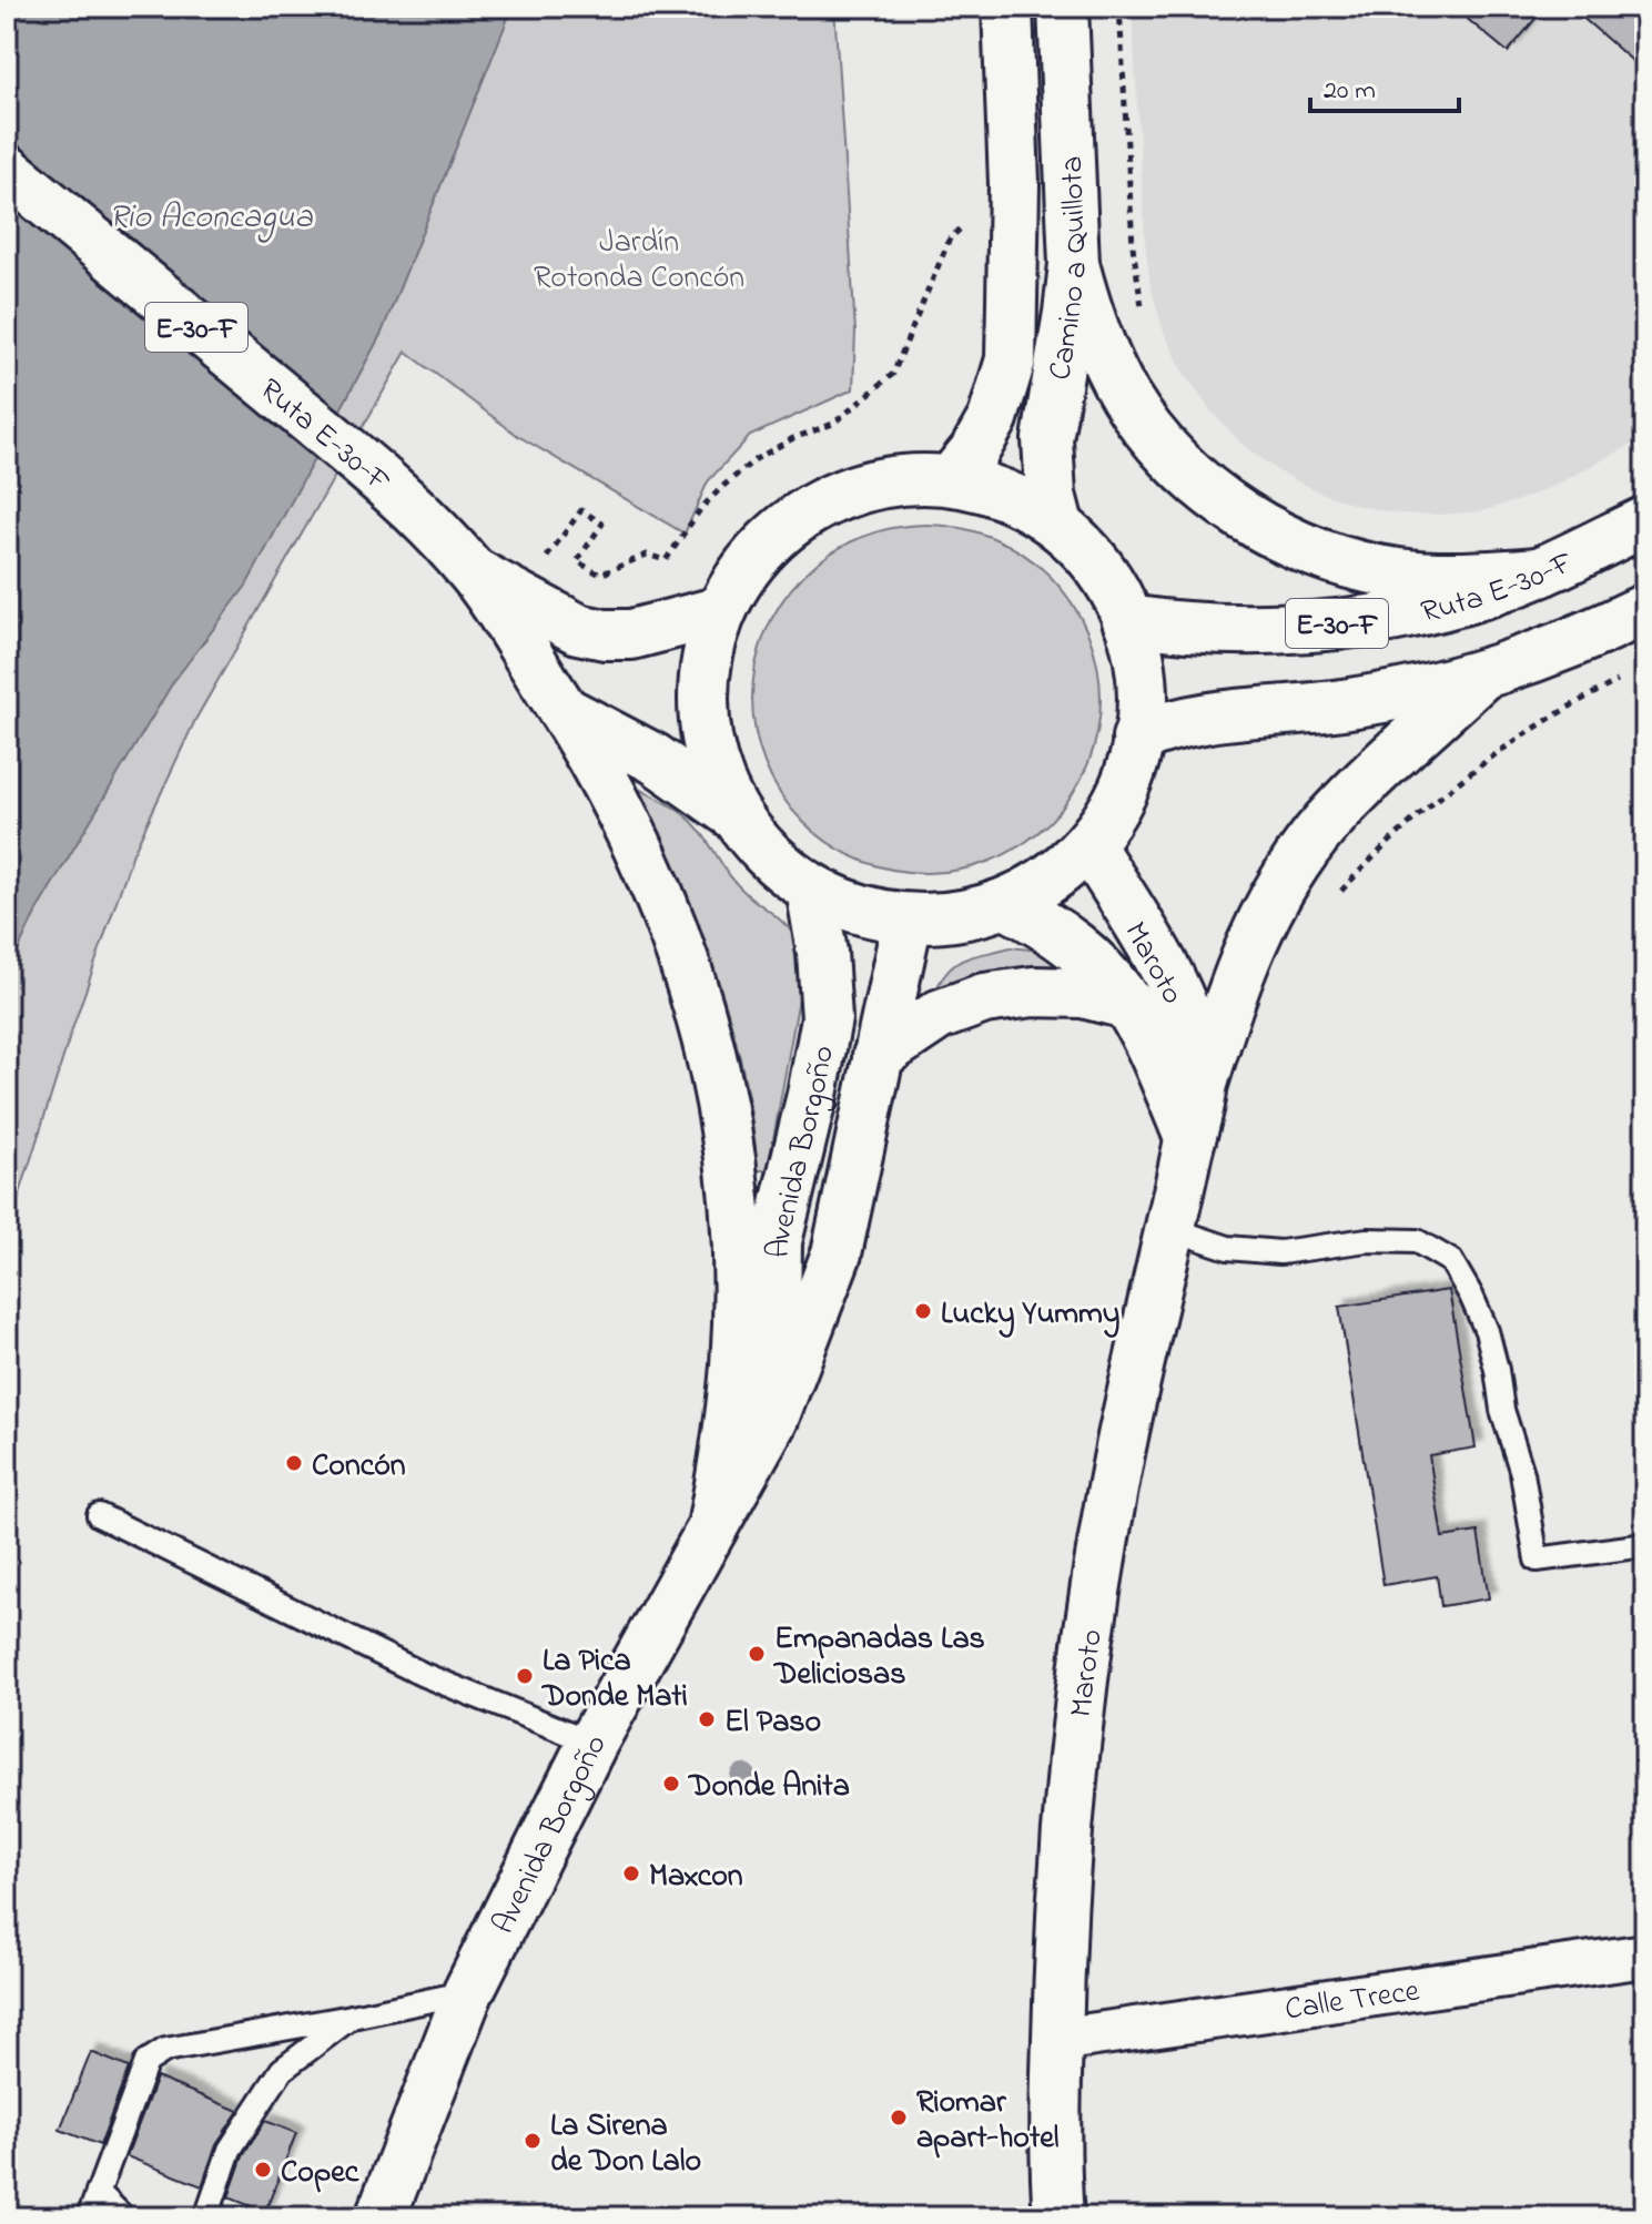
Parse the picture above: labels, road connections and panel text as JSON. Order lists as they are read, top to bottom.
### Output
{
  "streets": {
    "main road": [
      "Camino a Quillota",
      "E-30-F",
      "Ruta E-30-F",
      "Maroto",
      "Avenida Borgoño"
    ],
    "street": ["Calle Trece"]
  },
  "crossings": [
    ["Camino a Quillota", "E-30-F"],
    ["E-30-F", "Ruta E-30-F"],
    ["E-30-F", "Maroto"],
    ["E-30-F", "Avenida Borgoño"],
    ["Maroto", "Calle Trece"]
  ],
  "water": ["Rio Aconcagua"],
  "parks": ["Jardín Rotonda Concón"],
  "places": [
    "Lucky Yummy",
    "Concón",
    "Empanadas Las Deliciosas",
    "La Pica Donde Mati",
    "El Paso",
    "Donde Anita",
    "Maxcon",
    "Riomar apart-hotel",
    "La Sirena de Don Lalo",
    "Copec"
  ],
  "scale_bar": "20 m"
}
